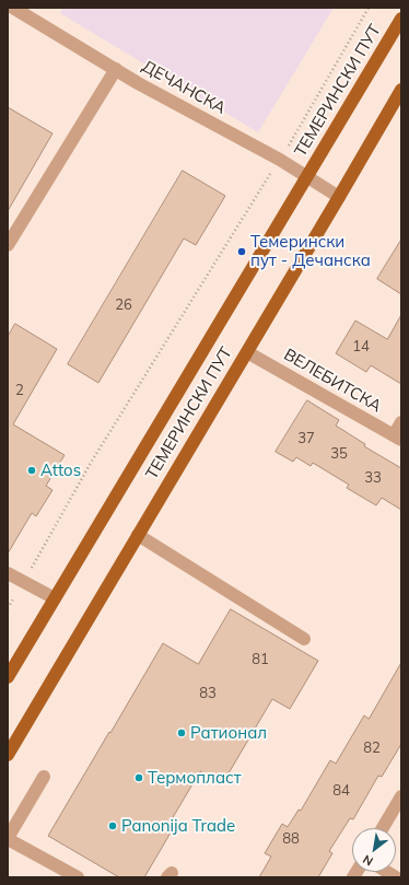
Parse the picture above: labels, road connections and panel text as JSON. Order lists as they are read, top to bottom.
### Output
{
  "streets": {
    "main road": ["ТЕМЕРИНСКИ ПУТ"],
    "street": ["ДЕЧАНСКА", "ВЕЛЕБИТСКА"]
  },
  "crossings": [
    ["ДЕЧАНСКА", "ТЕМЕРИНСКИ ПУТ"],
    ["ТЕМЕРИНСКИ ПУТ", "ВЕЛЕБИТСКА"]
  ],
  "places": [
    "Темерински пут - Дечанска",
    "Attos",
    "Ратионал",
    "Термопласт",
    "Panonija Trade"
  ],
  "house_numbers": [
    "26",
    "14",
    "2",
    "37",
    "35",
    "33",
    "81",
    "83",
    "82",
    "84",
    "88"
  ],
  "north": "bottom left"
}
